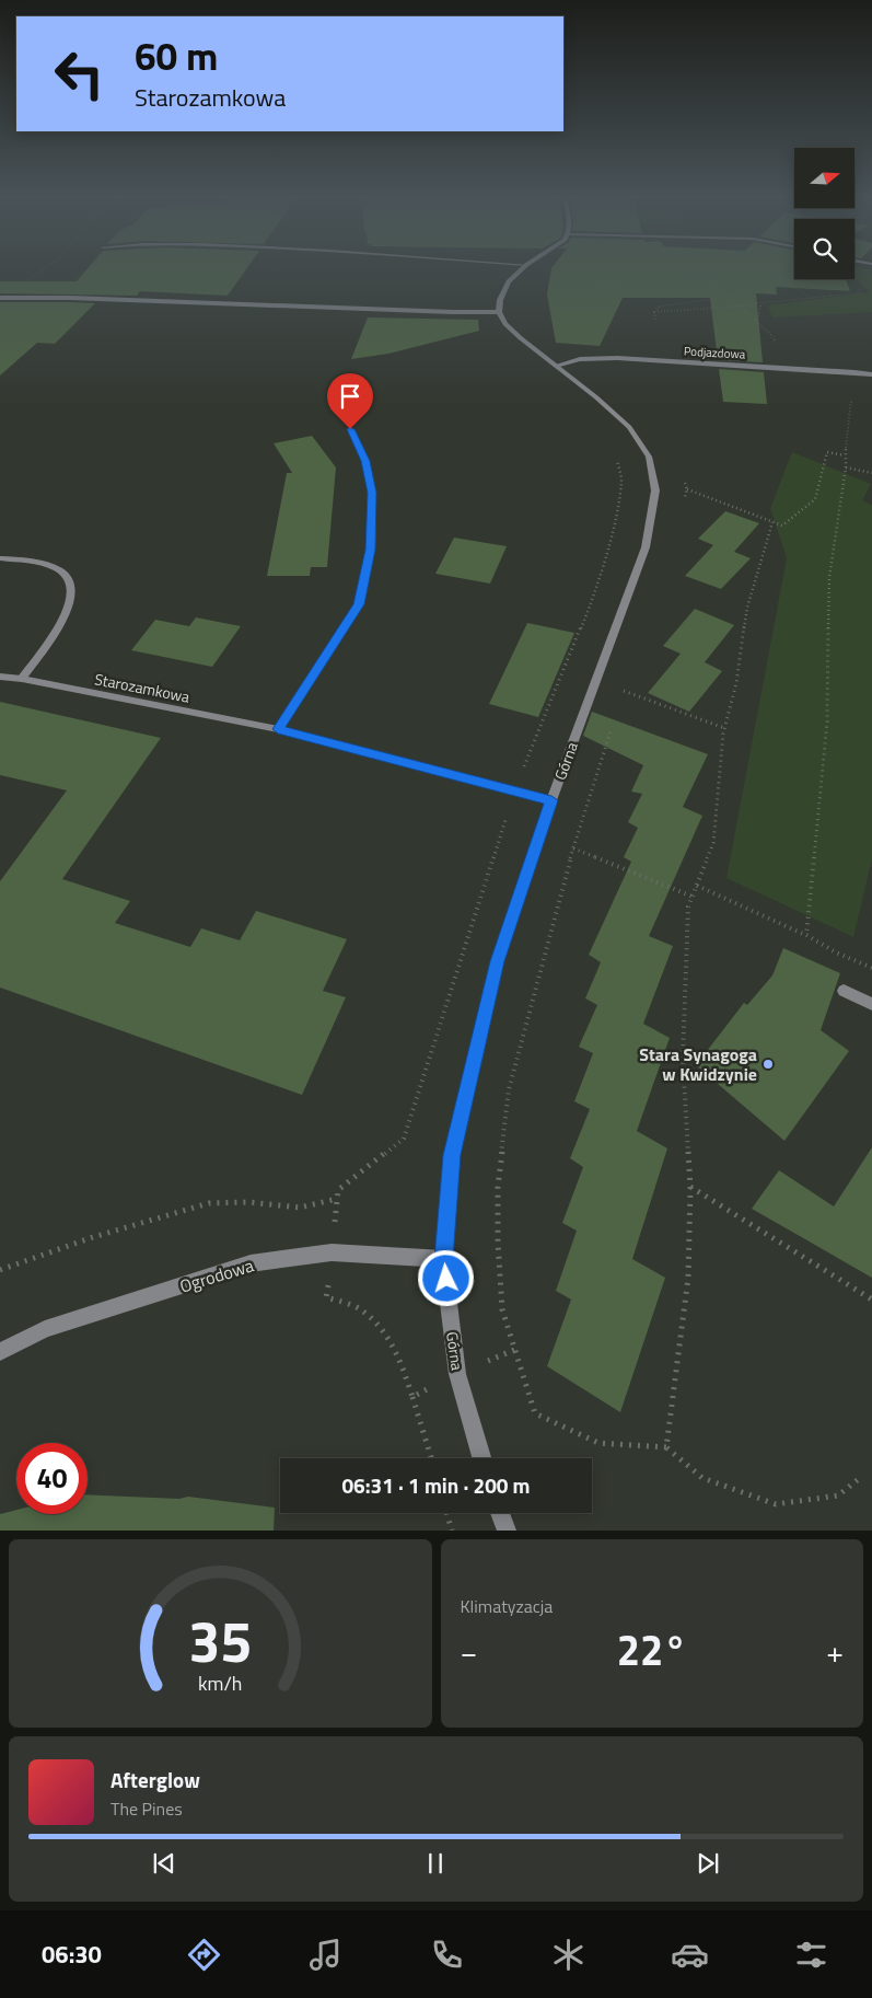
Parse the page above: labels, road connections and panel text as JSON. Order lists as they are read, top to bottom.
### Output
{
  "streets": {
    "street": [
      "Podjazdowa",
      "Starozamkowa",
      "Górna",
      "Ogrodowa"
    ]
  },
  "crossings": [
    ["Podjazdowa", "Górna"],
    ["Starozamkowa", "Górna"],
    ["Górna", "Ogrodowa"]
  ],
  "places": ["Stara Synagoga w Kwidzynie"],
  "north": "right",
  "page": {
    "turn": ["60 m", "Starozamkowa"],
    "limit": "40",
    "trip": "06:31 · 1 min · 200 m",
    "tile": "Klimatyzacja",
    "heat": ["−", "22°", "+"],
    "song": ["Afterglow", "The Pines"],
    "tabs": "06:30",
    "gauge": ["35", "km/h"]
  }
}
